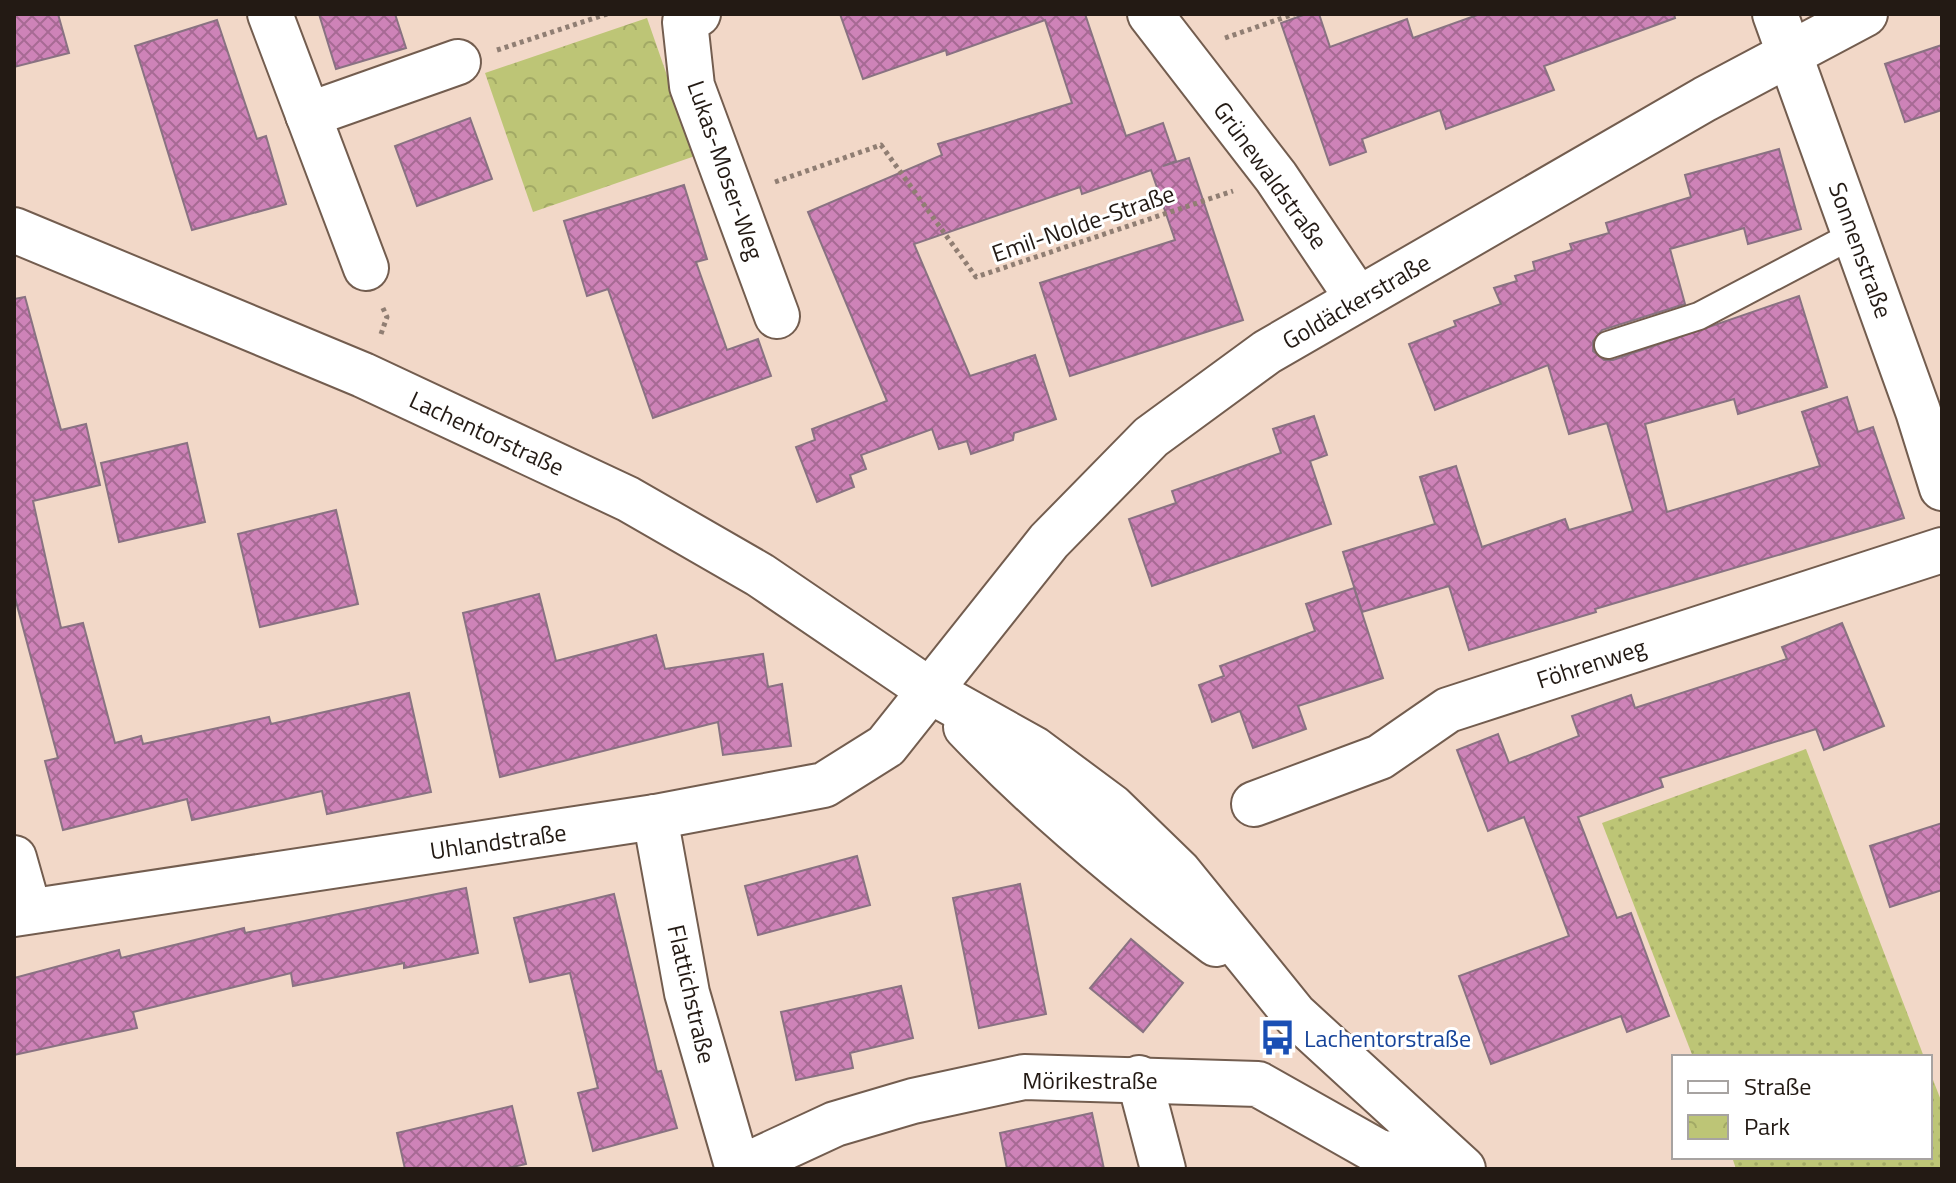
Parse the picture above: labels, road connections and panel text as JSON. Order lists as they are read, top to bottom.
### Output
{
  "streets": {
    "street": [
      "Lukas-Moser-Weg",
      "Grünewaldstraße",
      "Sonnenstraße",
      "Goldäckerstraße",
      "Lachentorstraße",
      "Föhrenweg",
      "Uhlandstraße",
      "Flattichstraße",
      "Mörikestraße"
    ],
    "path": ["Emil-Nolde-Straße"]
  },
  "crossings": [
    ["Lukas-Moser-Weg", "Emil-Nolde-Straße"],
    ["Grünewaldstraße", "Emil-Nolde-Straße"],
    ["Grünewaldstraße", "Goldäckerstraße"],
    ["Sonnenstraße", "Goldäckerstraße"],
    ["Goldäckerstraße", "Lachentorstraße"],
    ["Goldäckerstraße", "Uhlandstraße"],
    ["Lachentorstraße", "Uhlandstraße"],
    ["Lachentorstraße", "Mörikestraße"],
    ["Uhlandstraße", "Flattichstraße"],
    ["Flattichstraße", "Mörikestraße"]
  ],
  "places": {
    "bus stop": ["Lachentorstraße"]
  },
  "legend": ["Straße", "Park"]
}
